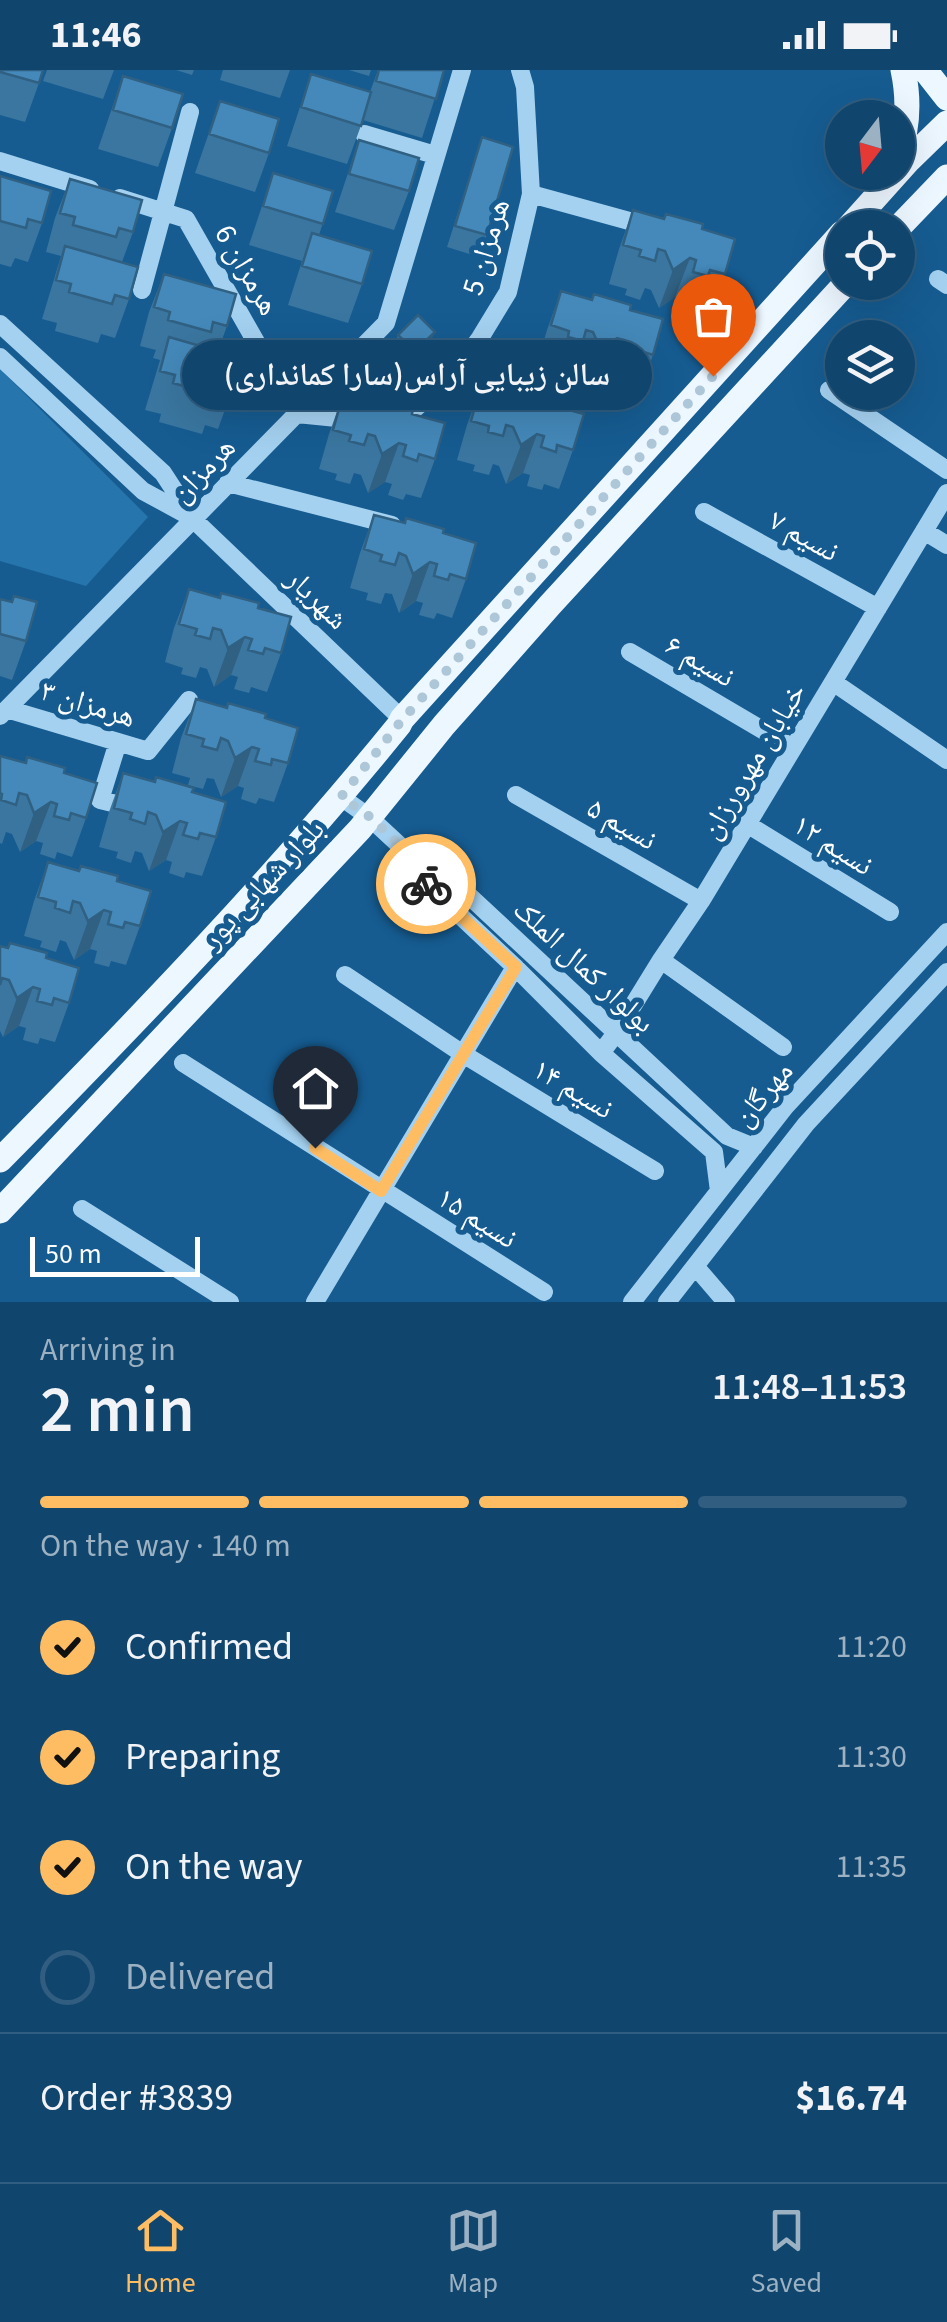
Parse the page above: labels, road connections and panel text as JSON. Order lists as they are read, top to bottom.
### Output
{
  "streets": {
    "main road": ["بلوار شهابی پور"],
    "street": [
      "هرمزان 5",
      "هرمزان 6",
      "هرمزان",
      "نسیم ۷",
      "شهریار",
      "نسیم ۶",
      "هرمزان ۳",
      "خیابان مهرورزان",
      "نسیم ۵",
      "نسیم ۱۲",
      "بولوار کمال الملک",
      "نسیم ۱۴",
      "مهرگان",
      "نسیم ۱۵"
    ]
  },
  "crossings": [
    ["هرمزان 5", "هرمزان 6"],
    ["هرمزان 5", "هرمزان"],
    ["هرمزان 6", "هرمزان"],
    ["هرمزان", "شهریار"],
    ["هرمزان", "هرمزان ۳"],
    ["نسیم ۷", "خیابان مهرورزان"],
    ["شهریار", "بلوار شهابی پور"],
    ["نسیم ۶", "خیابان مهرورزان"],
    ["خیابان مهرورزان", "نسیم ۵"],
    ["خیابان مهرورزان", "نسیم ۱۲"],
    ["خیابان مهرورزان", "بولوار کمال الملک"],
    ["بولوار کمال الملک", "مهرگان"]
  ],
  "places": ["سالن زیبایی آراس(سارا کمانداری)"],
  "scale_bar": "50 m",
  "north": "bottom",
  "page": {
    "status": "11:46",
    "bubble": "سالن زیبایی آراس(سارا کمانداری)",
    "scale": "50 m",
    "heading": ["2 min", "Arriving in", "11:48–11:53"],
    "panel": ["Order #3839", "$16.74"],
    "bar": "On the way · 140 m",
    "list": [
      ["Confirmed", "11:20"],
      ["Preparing", "11:30"],
      ["On the way", "11:35"],
      "Delivered"
    ],
    "tabs": ["Home", "Map", "Saved"]
  }
}
